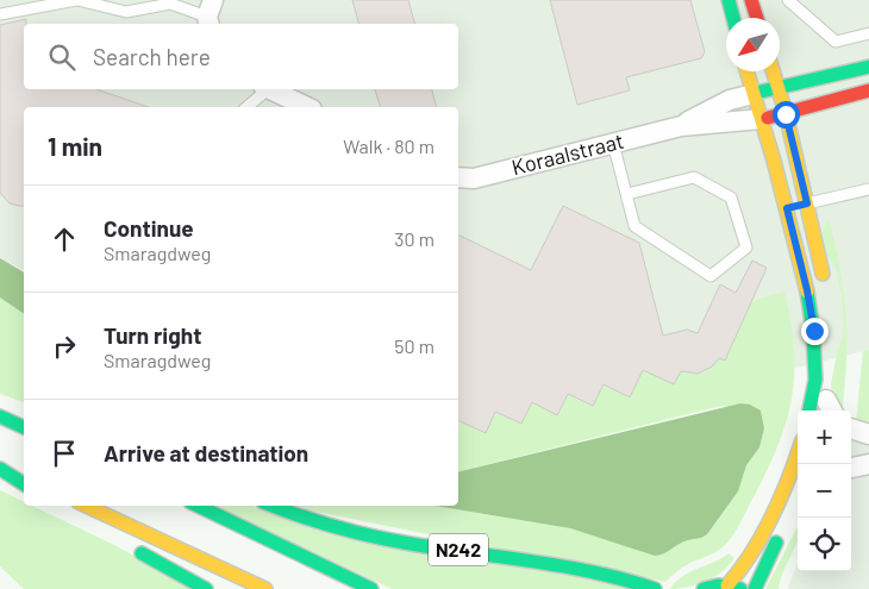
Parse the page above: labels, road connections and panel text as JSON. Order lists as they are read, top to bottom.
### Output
{
  "streets": {
    "main road": ["N242"],
    "street": ["Koraalstraat"]
  },
  "north": "bottom left",
  "page": {
    "search": "Search here",
    "heading": ["1 min", "Walk · 80 m"],
    "list": [
      ["Continue", "Smaragdweg", "30 m"],
      ["Turn right", "Smaragdweg", "50 m"],
      "Arrive at destination"
    ],
    "map_buttons": ["+", "−"]
  }
}
